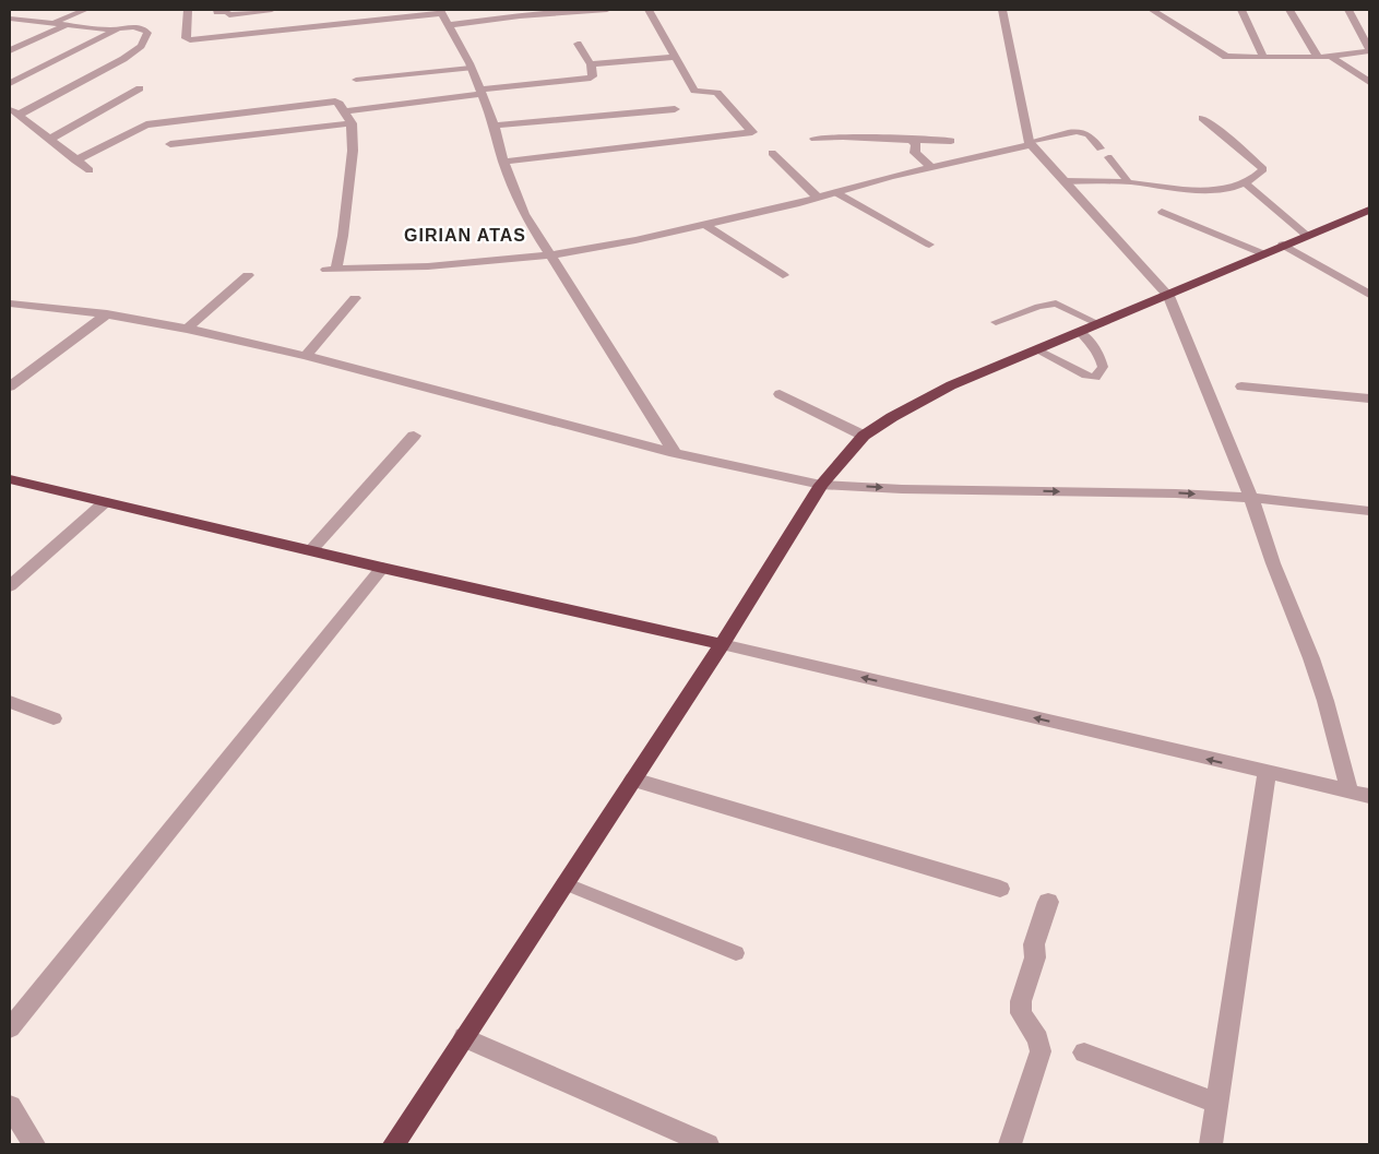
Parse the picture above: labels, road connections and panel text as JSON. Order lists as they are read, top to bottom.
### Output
{
  "districts": ["GIRIAN ATAS"]
}
